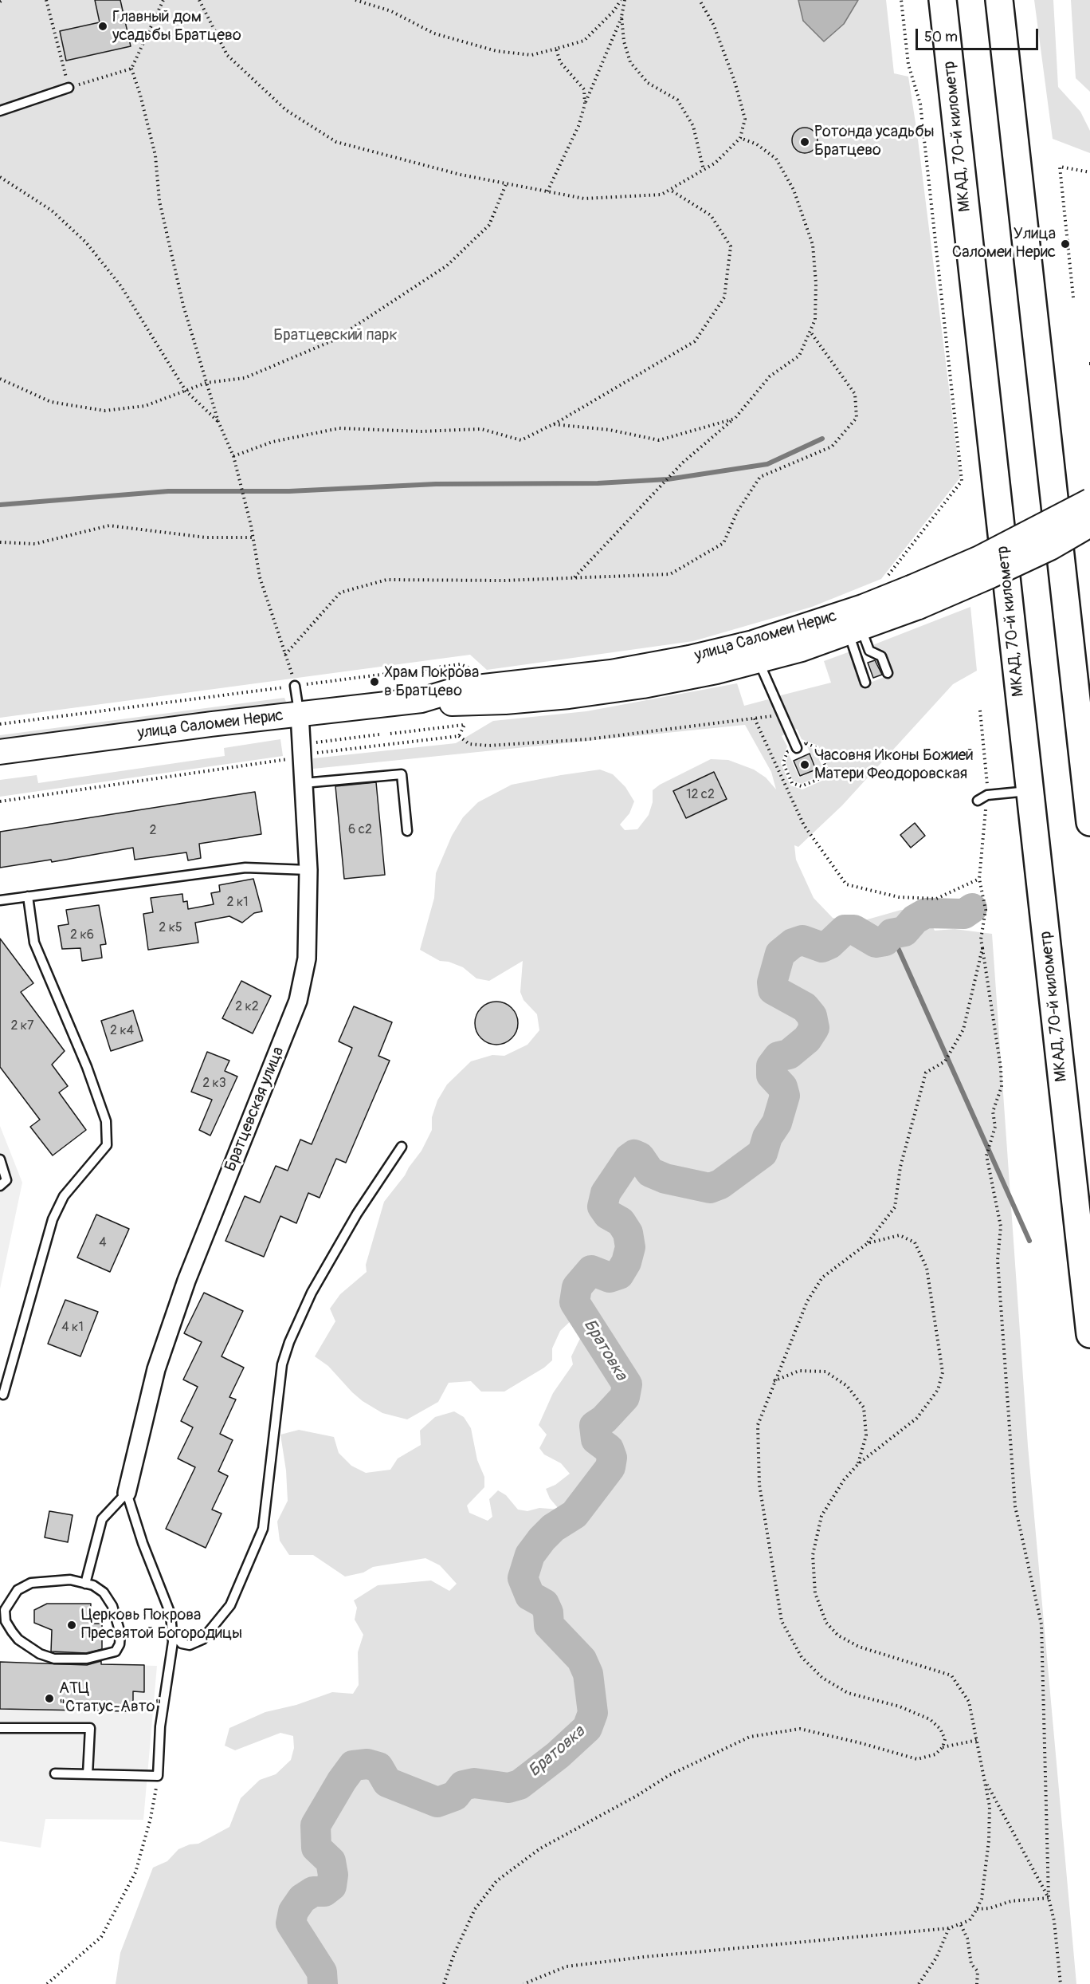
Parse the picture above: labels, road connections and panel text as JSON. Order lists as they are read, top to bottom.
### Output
{
  "streets": {
    "highway": ["МКАД, 70-й километр"],
    "main road": ["улица Саломеи Нерис"],
    "street": ["Братцевская улица"]
  },
  "crossings": [
    ["улица Саломеи Нерис", "Братцевская улица"]
  ],
  "water": ["Братовка"],
  "parks": ["Братцевский парк"],
  "places": [
    "Главный дом усадьбы Братцево",
    "Ротонда усадьбы Братцево",
    "Улица Саломеи Нерис",
    "Храм Покрова в Братцево",
    "Часовня Иконы Божией Матери Феодоровская",
    "Церковь Покрова Пресвятой Богородицы",
    "АТЦ \"Статус-Авто\""
  ],
  "house_numbers": [
    "12 с2",
    "6 с2",
    "2",
    "2 к1",
    "2 к5",
    "2 к6",
    "2 к2",
    "2 к7",
    "2 к4",
    "2 к3",
    "4",
    "4 к1"
  ],
  "scale_bar": "50 m"
}
